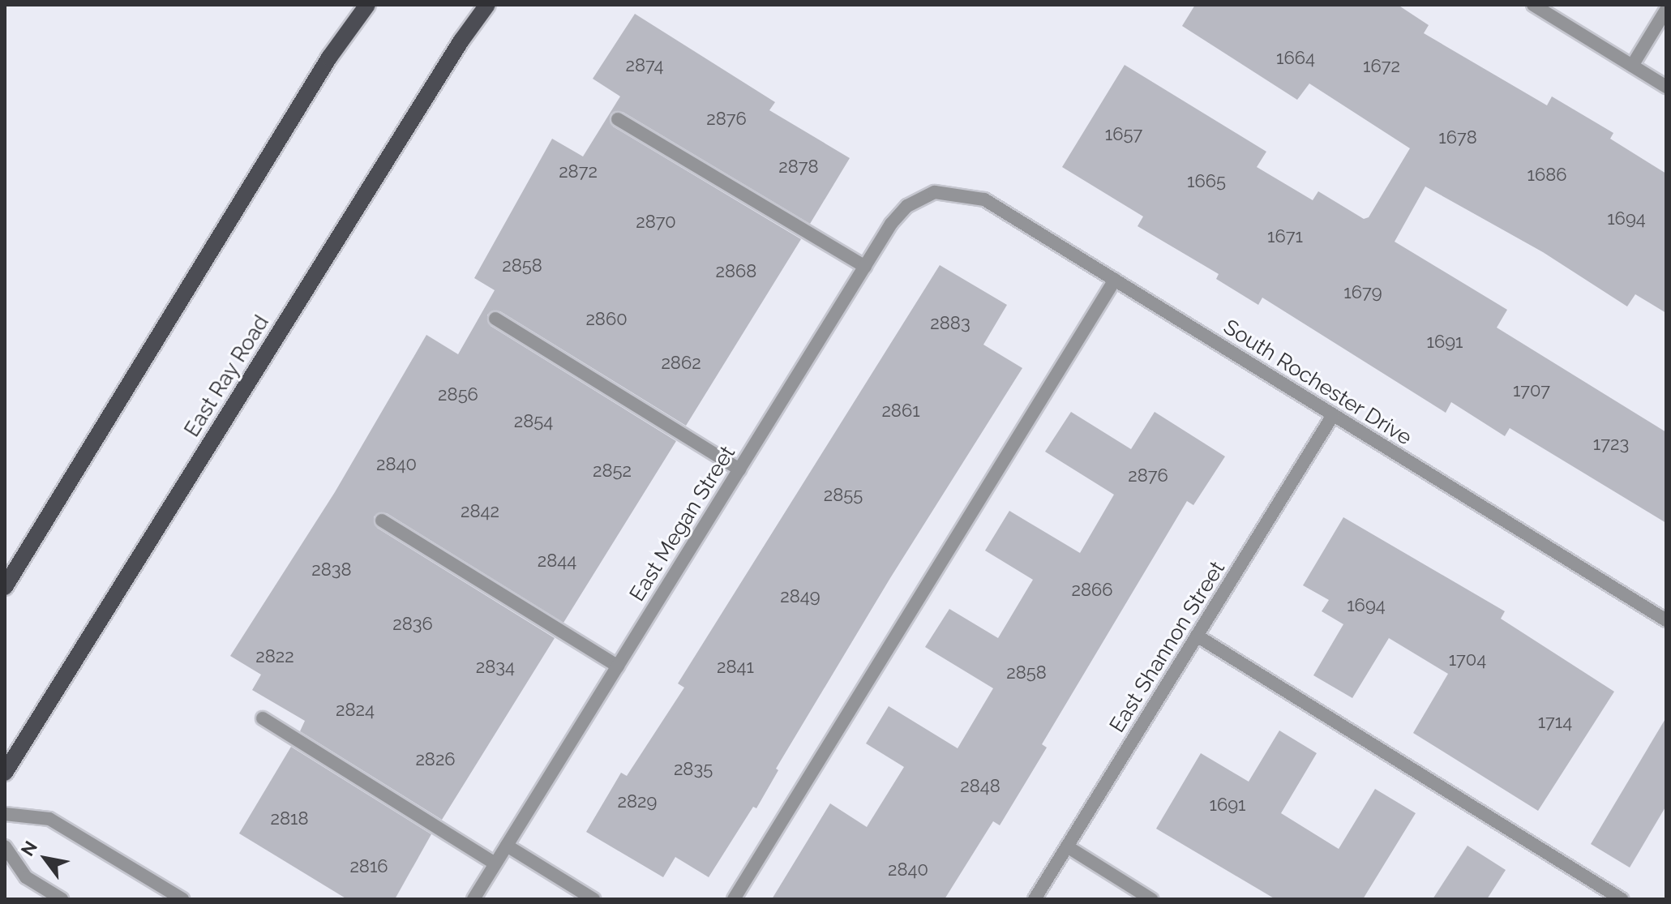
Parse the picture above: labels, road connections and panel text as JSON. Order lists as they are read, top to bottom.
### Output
{
  "streets": {
    "main road": ["East Ray Road"],
    "street": ["South Rochester Drive", "East Megan Street", "East Shannon Street"]
  },
  "crossings": [
    ["South Rochester Drive", "East Megan Street"],
    ["South Rochester Drive", "East Shannon Street"]
  ],
  "house_numbers": [
    "1664",
    "2874",
    "1672",
    "2876",
    "1657",
    "1678",
    "2878",
    "2872",
    "1686",
    "1665",
    "1694",
    "2870",
    "1671",
    "2858",
    "2868",
    "1679",
    "2860",
    "2883",
    "1691",
    "2862",
    "1707",
    "2856",
    "2861",
    "2854",
    "1723",
    "2840",
    "2852",
    "2876",
    "2855",
    "2842",
    "2844",
    "2838",
    "2866",
    "2849",
    "1694",
    "2836",
    "2822",
    "1704",
    "2834",
    "2841",
    "2858",
    "2824",
    "1714",
    "2826",
    "2835",
    "2848",
    "2829",
    "1691",
    "2818",
    "2816",
    "2840"
  ],
  "north": "top left"
}
